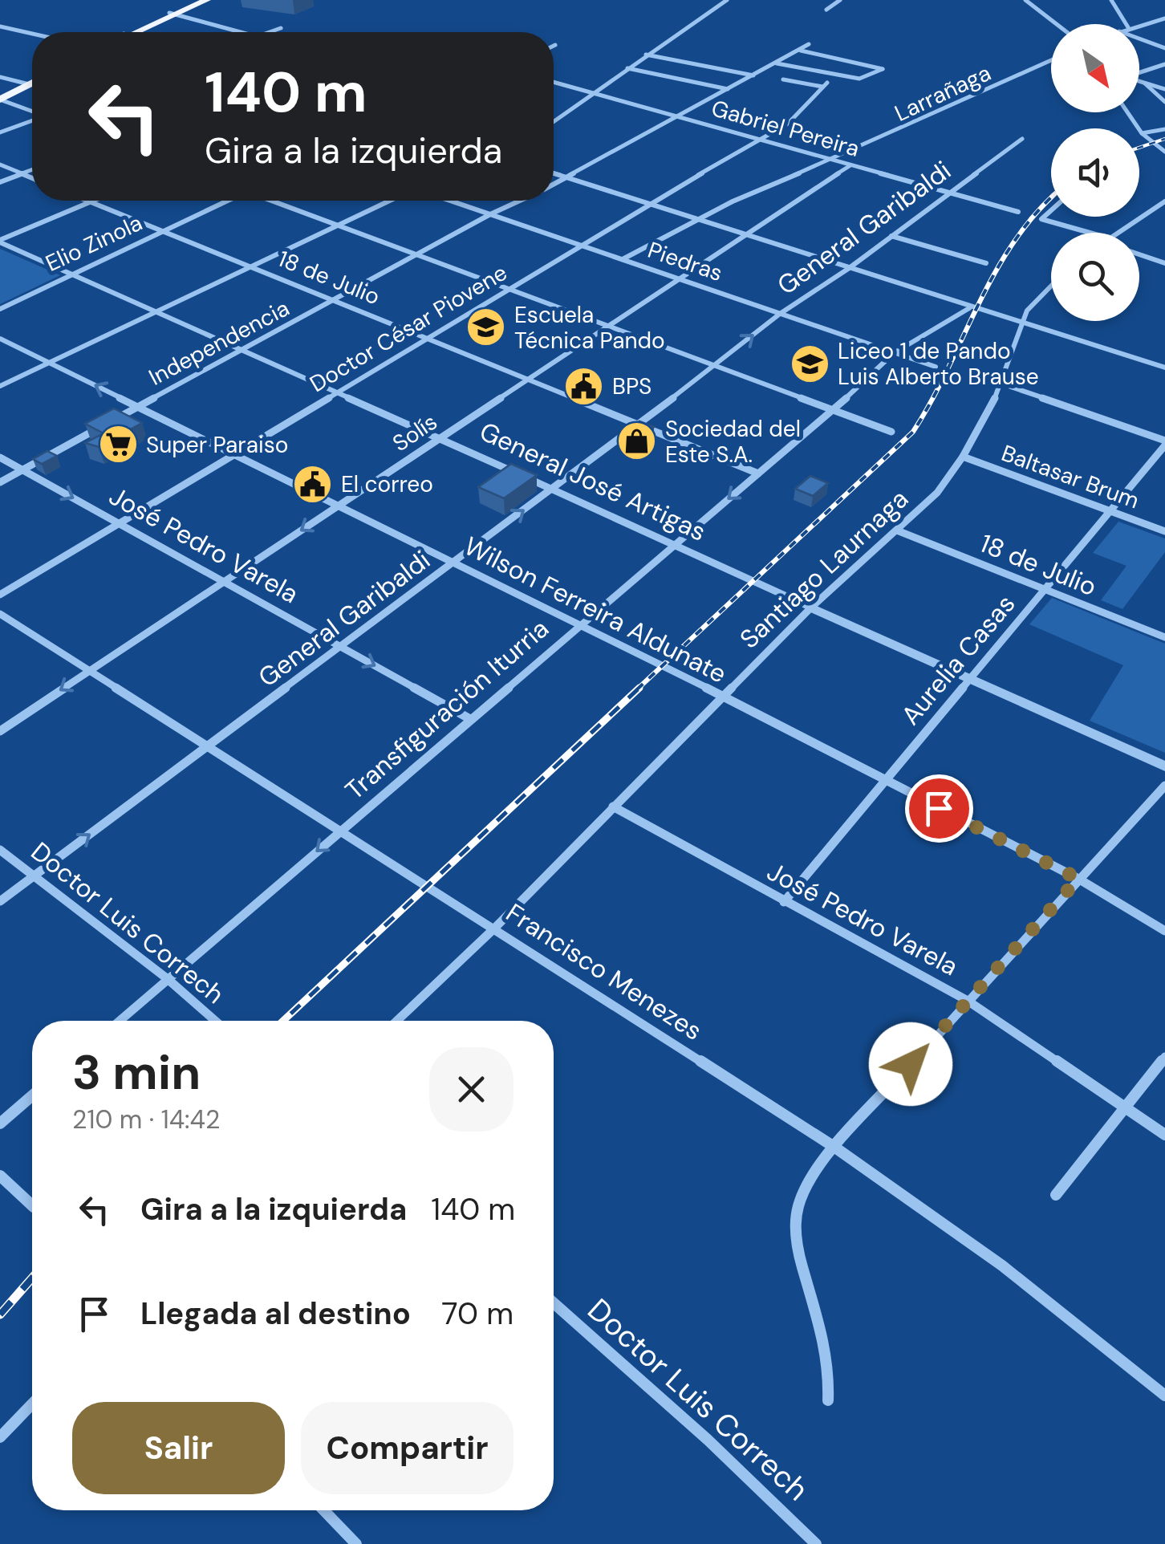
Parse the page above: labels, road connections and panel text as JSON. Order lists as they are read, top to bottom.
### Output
{
  "streets": {
    "street": [
      "Larrañaga",
      "Gabriel Pereira",
      "General Garibaldi",
      "Elio Zinola",
      "Piedras",
      "18 de Julio",
      "Doctor César Piovene",
      "Independencia",
      "Solís",
      "Baltasar Brum",
      "General José Artigas",
      "José Pedro Varela",
      "Santiago Laurnaga",
      "Wilson Ferreira Aldunate",
      "Aurelia Casas",
      "Transfiguración Iturria",
      "Doctor Luis Correch",
      "Francisco Menezes"
    ]
  },
  "crossings": [
    ["Larrañaga", "Gabriel Pereira"],
    ["Larrañaga", "Piedras"],
    ["Gabriel Pereira", "General Garibaldi"],
    ["Gabriel Pereira", "Doctor César Piovene"],
    ["Gabriel Pereira", "Independencia"],
    ["Gabriel Pereira", "Solís"],
    ["General Garibaldi", "Piedras"],
    ["General Garibaldi", "18 de Julio"],
    ["General Garibaldi", "General José Artigas"],
    ["General Garibaldi", "José Pedro Varela"],
    ["General Garibaldi", "Wilson Ferreira Aldunate"],
    ["General Garibaldi", "Doctor Luis Correch"],
    ["General Garibaldi", "Francisco Menezes"],
    ["Elio Zinola", "18 de Julio"],
    ["Elio Zinola", "General José Artigas"],
    ["Piedras", "Doctor César Piovene"],
    ["Piedras", "Independencia"],
    ["Piedras", "Solís"],
    ["Piedras", "Transfiguración Iturria"],
    ["18 de Julio", "Doctor César Piovene"],
    ["18 de Julio", "Independencia"],
    ["18 de Julio", "Solís"],
    ["18 de Julio", "Santiago Laurnaga"],
    ["18 de Julio", "Aurelia Casas"],
    ["18 de Julio", "Transfiguración Iturria"],
    ["Doctor César Piovene", "General José Artigas"],
    ["Doctor César Piovene", "José Pedro Varela"],
    ["Doctor César Piovene", "Wilson Ferreira Aldunate"],
    ["Independencia", "General José Artigas"],
    ["Independencia", "Wilson Ferreira Aldunate"],
    ["Solís", "General José Artigas"],
    ["Solís", "José Pedro Varela"],
    ["Solís", "Wilson Ferreira Aldunate"],
    ["Solís", "Francisco Menezes"],
    ["Baltasar Brum", "Santiago Laurnaga"],
    ["Baltasar Brum", "Aurelia Casas"],
    ["General José Artigas", "Santiago Laurnaga"],
    ["General José Artigas", "Aurelia Casas"],
    ["General José Artigas", "Transfiguración Iturria"],
    ["José Pedro Varela", "Santiago Laurnaga"],
    ["José Pedro Varela", "Aurelia Casas"],
    ["José Pedro Varela", "Transfiguración Iturria"],
    ["Santiago Laurnaga", "Wilson Ferreira Aldunate"],
    ["Santiago Laurnaga", "Francisco Menezes"],
    ["Wilson Ferreira Aldunate", "Aurelia Casas"],
    ["Wilson Ferreira Aldunate", "Transfiguración Iturria"],
    ["Transfiguración Iturria", "Doctor Luis Correch"],
    ["Transfiguración Iturria", "Francisco Menezes"]
  ],
  "places": {
    "school or university": ["Escuela Técnica Pando", "Liceo 1 de Pando Luis Alberto Brause"],
    "public building": ["BPS", "El correo"],
    "shop": ["Sociedad del Este S.A."],
    "supermarket": ["Super Paraiso"]
  },
  "north": "bottom right",
  "page": {
    "turn": ["140 m", "Gira a la izquierda"],
    "heading": ["3 min", "210 m · 14:42"],
    "list": [
      {
        "name": "Gira a la izquierda",
        "value": "140 m"
      },
      {
        "name": "Llegada al destino",
        "value": "70 m"
      }
    ],
    "buttons": ["Salir", "Compartir"]
  }
}
